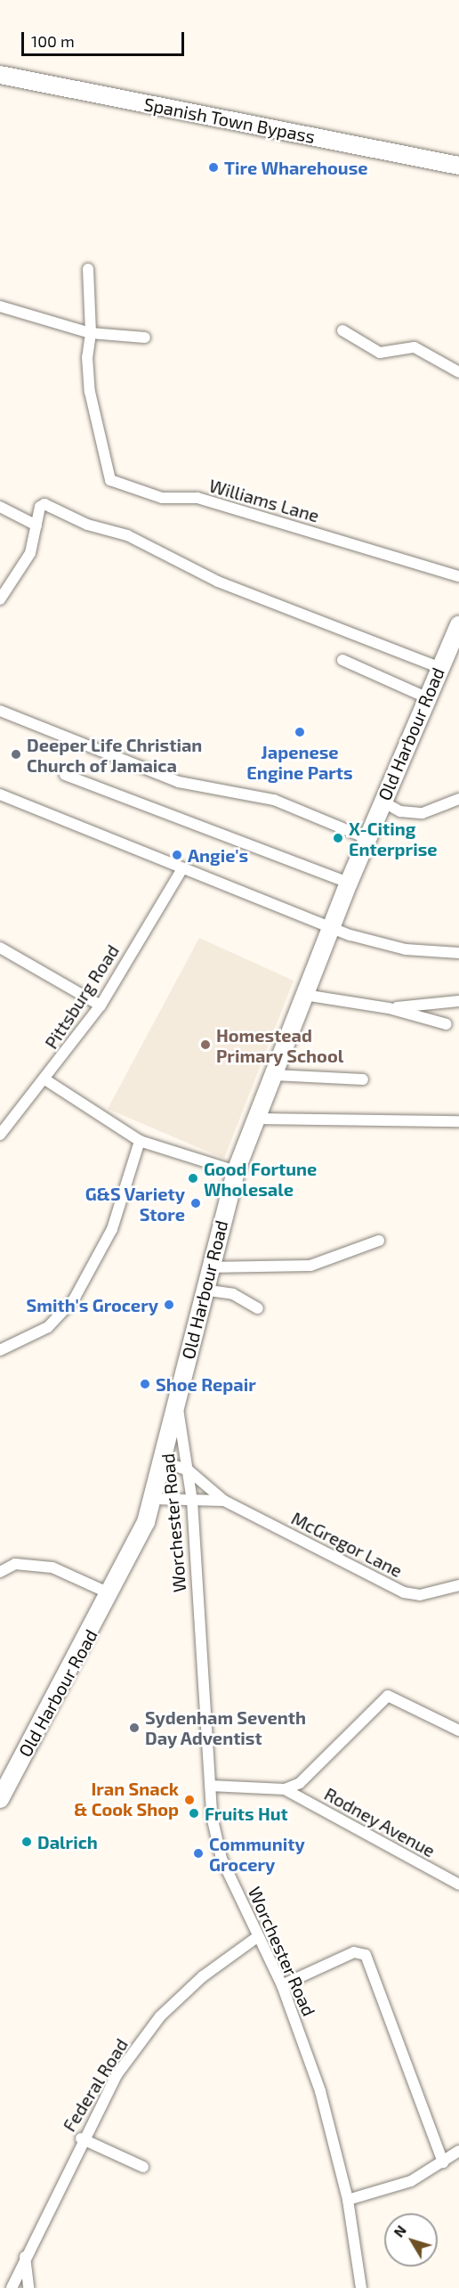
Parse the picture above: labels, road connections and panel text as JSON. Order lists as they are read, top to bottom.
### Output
{
  "streets": {
    "main road": ["Spanish Town Bypass", "Old Harbour Road"],
    "street": [
      "Williams Lane",
      "Pittsburg Road",
      "Worchester Road",
      "McGregor Lane",
      "Rodney Avenue",
      "Federal Road"
    ]
  },
  "crossings": [
    ["Old Harbour Road", "Worchester Road"],
    ["Old Harbour Road", "McGregor Lane"],
    ["Worchester Road", "McGregor Lane"],
    ["Worchester Road", "Federal Road"]
  ],
  "places": [
    "Tire Wharehouse",
    "Japenese Engine Parts",
    "Deeper Life Christian Church of Jamaica",
    "X-Citing Enterprise",
    "Angie's",
    "Homestead Primary School",
    "Good Fortune Wholesale",
    "G&S Variety Store",
    "Smith's Grocery",
    "Shoe Repair",
    "Sydenham Seventh Day Adventist",
    "Iran Snack & Cook Shop",
    "Fruits Hut",
    "Dalrich",
    "Community Grocery"
  ],
  "scale_bar": "100 m",
  "north": "top left"
}
